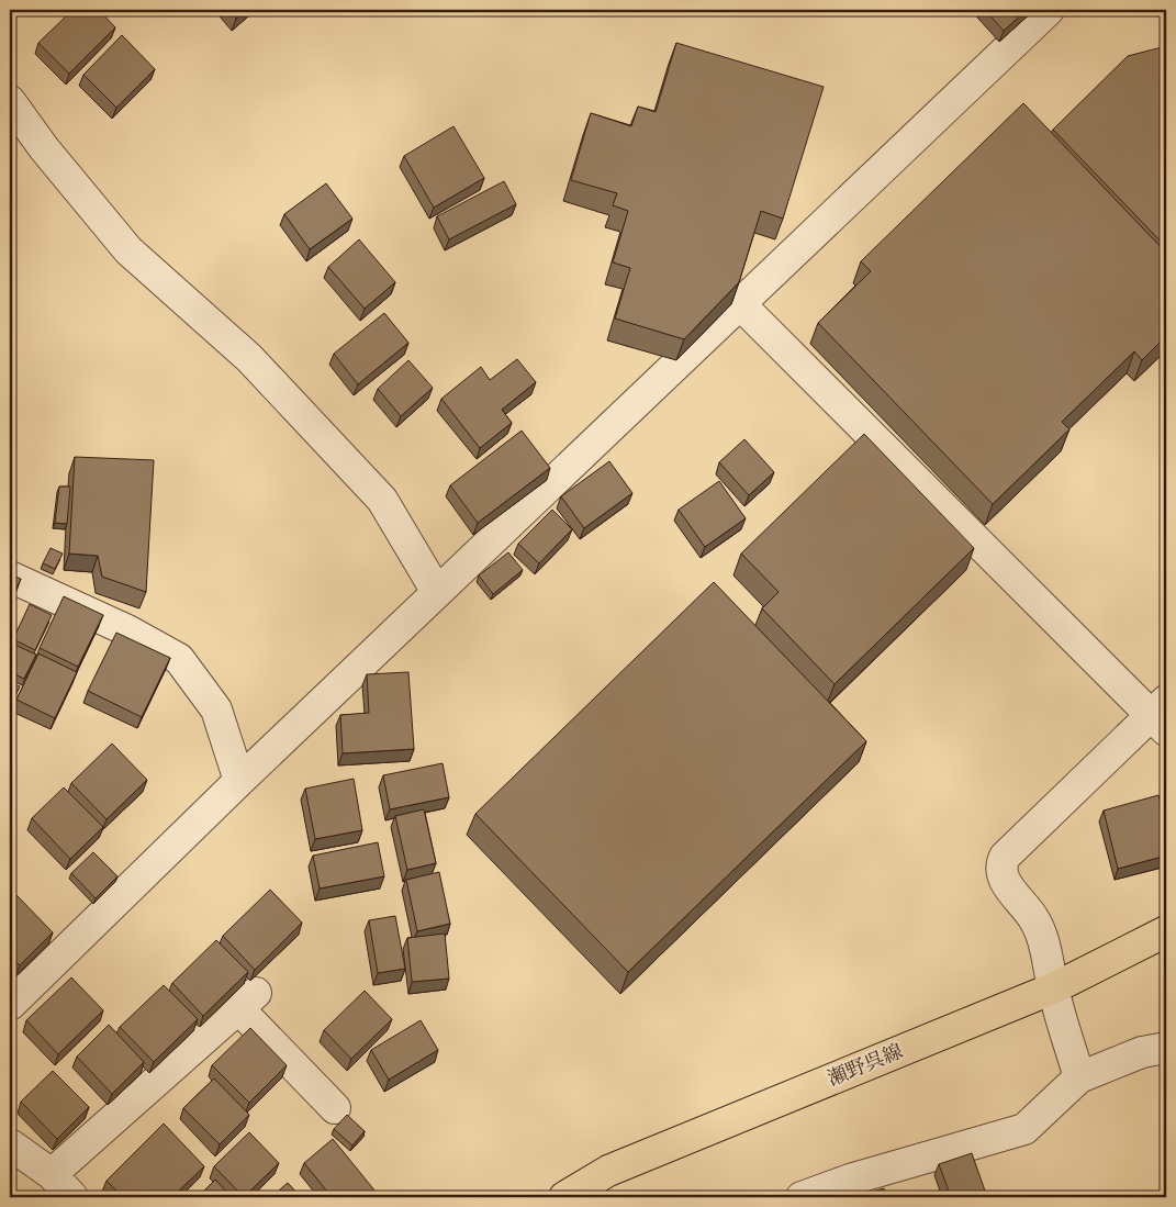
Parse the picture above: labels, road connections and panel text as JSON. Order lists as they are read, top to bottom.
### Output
{
  "streets": {
    "main road": ["瀬野呉線"]
  }
}
